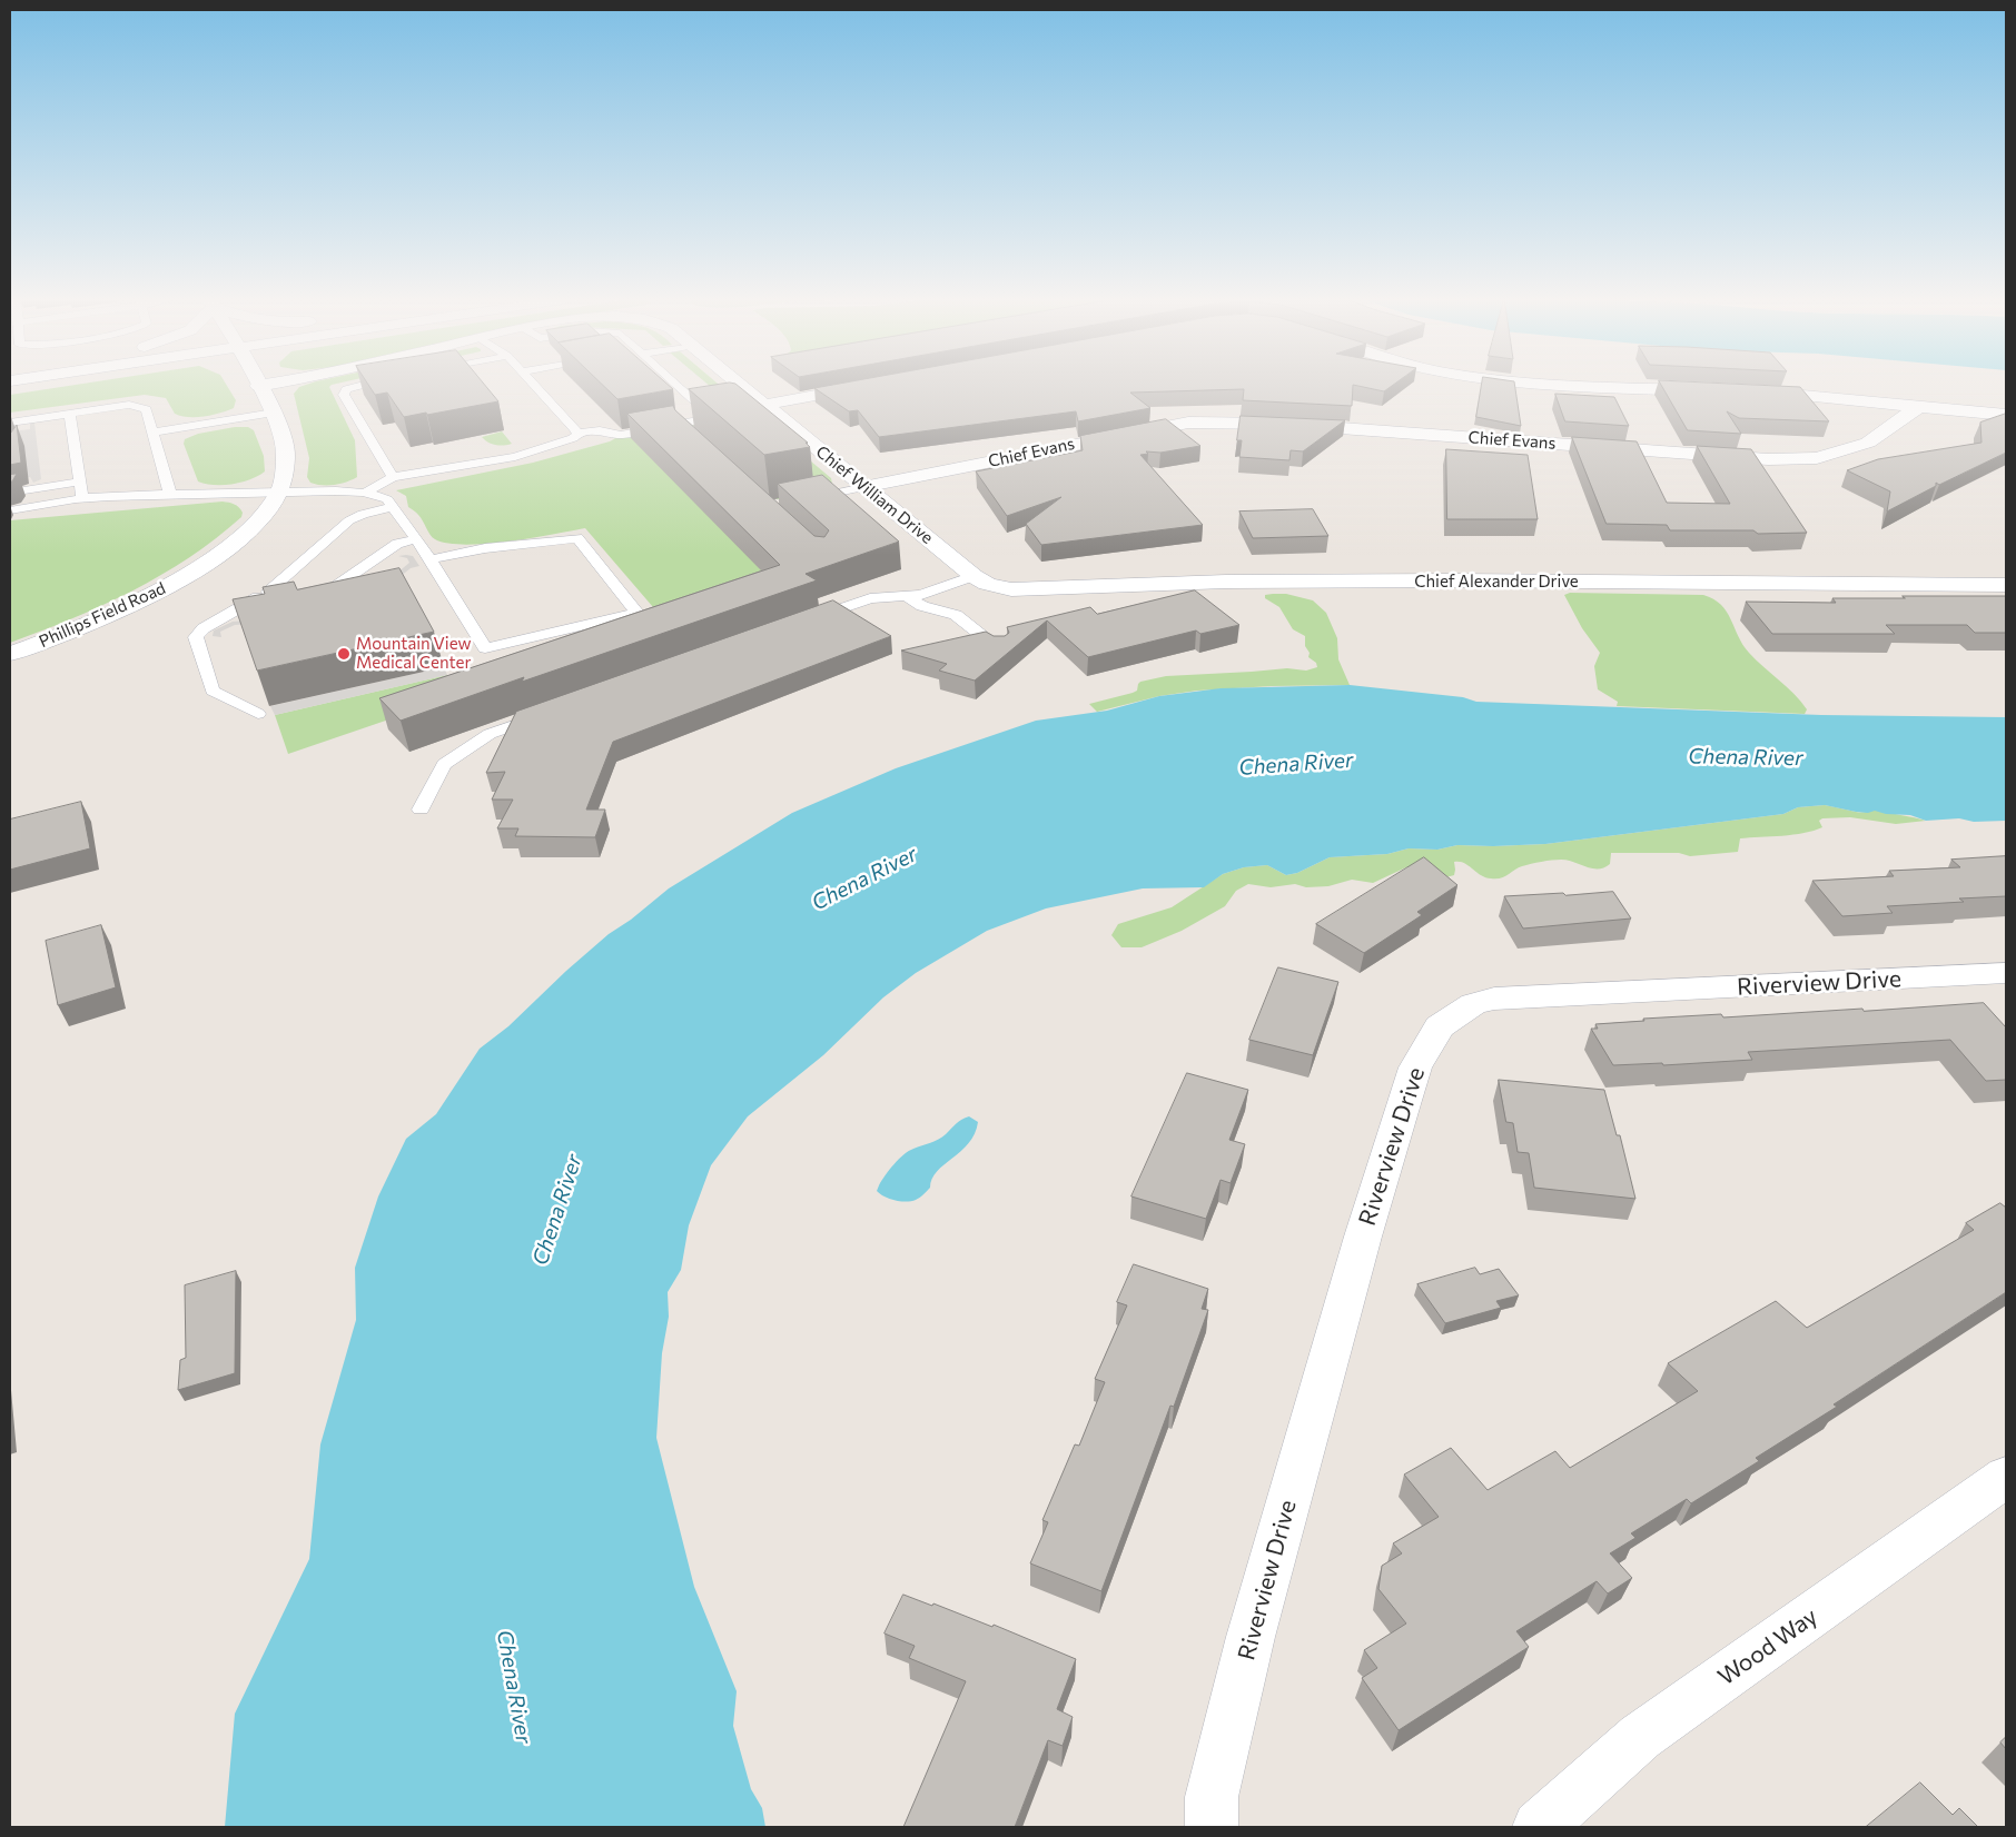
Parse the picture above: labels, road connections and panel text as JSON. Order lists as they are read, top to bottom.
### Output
{
  "streets": {
    "street": [
      "Chief Evans",
      "Chief William Drive",
      "Chief Alexander Drive",
      "Phillips Field Road",
      "Riverview Drive",
      "Wood Way"
    ]
  },
  "crossings": [
    ["Chief Evans", "Chief William Drive"],
    ["Chief William Drive", "Chief Alexander Drive"],
    ["Chief William Drive", "Phillips Field Road"]
  ],
  "water": ["Chena River"],
  "places": ["Mountain View Medical Center"]
}
